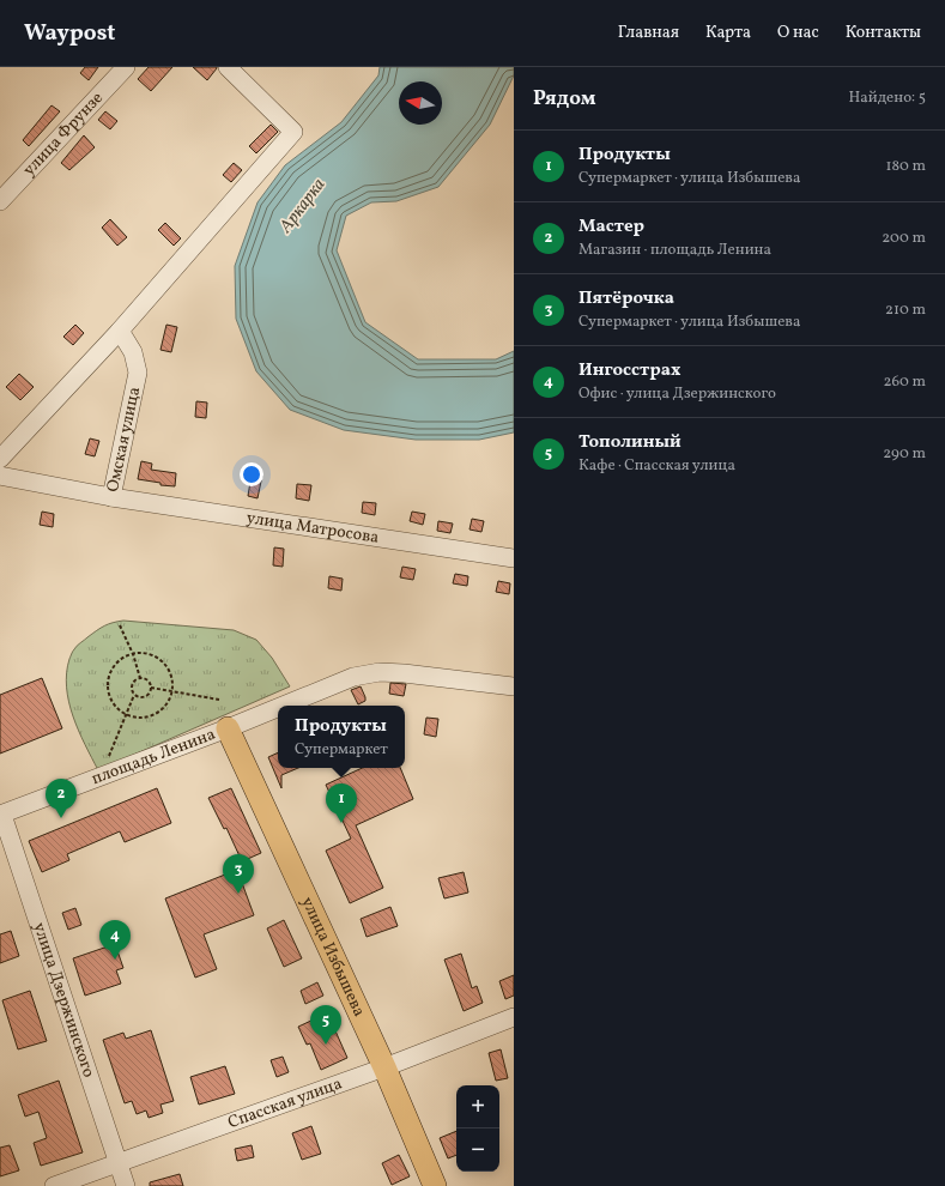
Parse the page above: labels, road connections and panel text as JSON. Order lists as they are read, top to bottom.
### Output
{
  "streets": {
    "main road": ["улица Избышева"],
    "street": [
      "улица Фрунзе",
      "Омская улица",
      "улица Матросова",
      "площадь Ленина",
      "улица Дзержинского",
      "Спасская улица"
    ]
  },
  "crossings": [
    ["Омская улица", "улица Матросова"],
    ["площадь Ленина", "улица Избышева"],
    ["площадь Ленина", "улица Дзержинского"],
    ["улица Избышева", "Спасская улица"],
    ["улица Дзержинского", "Спасская улица"]
  ],
  "water": ["Аркарка"],
  "north": "left",
  "page": {
    "header": "Waypost",
    "nav": [
      "Главная",
      "Карта",
      "О нас",
      "Контакты"
    ],
    "heading": ["Рядом", "Найдено: 5"],
    "list": [
      {
        "mark": "1",
        "name": "Продукты",
        "note": "Супермаркет · улица Избышева",
        "value": "180 m"
      },
      {
        "mark": "2",
        "name": "Мастер",
        "note": "Магазин · площадь Ленина",
        "value": "200 m"
      },
      {
        "mark": "3",
        "name": "Пятёрочка",
        "note": "Супермаркет · улица Избышева",
        "value": "210 m"
      },
      {
        "mark": "4",
        "name": "Ингосстрах",
        "note": "Офис · улица Дзержинского",
        "value": "260 m"
      },
      {
        "mark": "5",
        "name": "Тополиный",
        "note": "Кафе · Спасская улица",
        "value": "290 m"
      }
    ],
    "popup": ["Продукты", "Супермаркет"],
    "pins": [
      "2",
      "1",
      "3",
      "4",
      "5"
    ],
    "map_buttons": ["+", "−"]
  }
}
